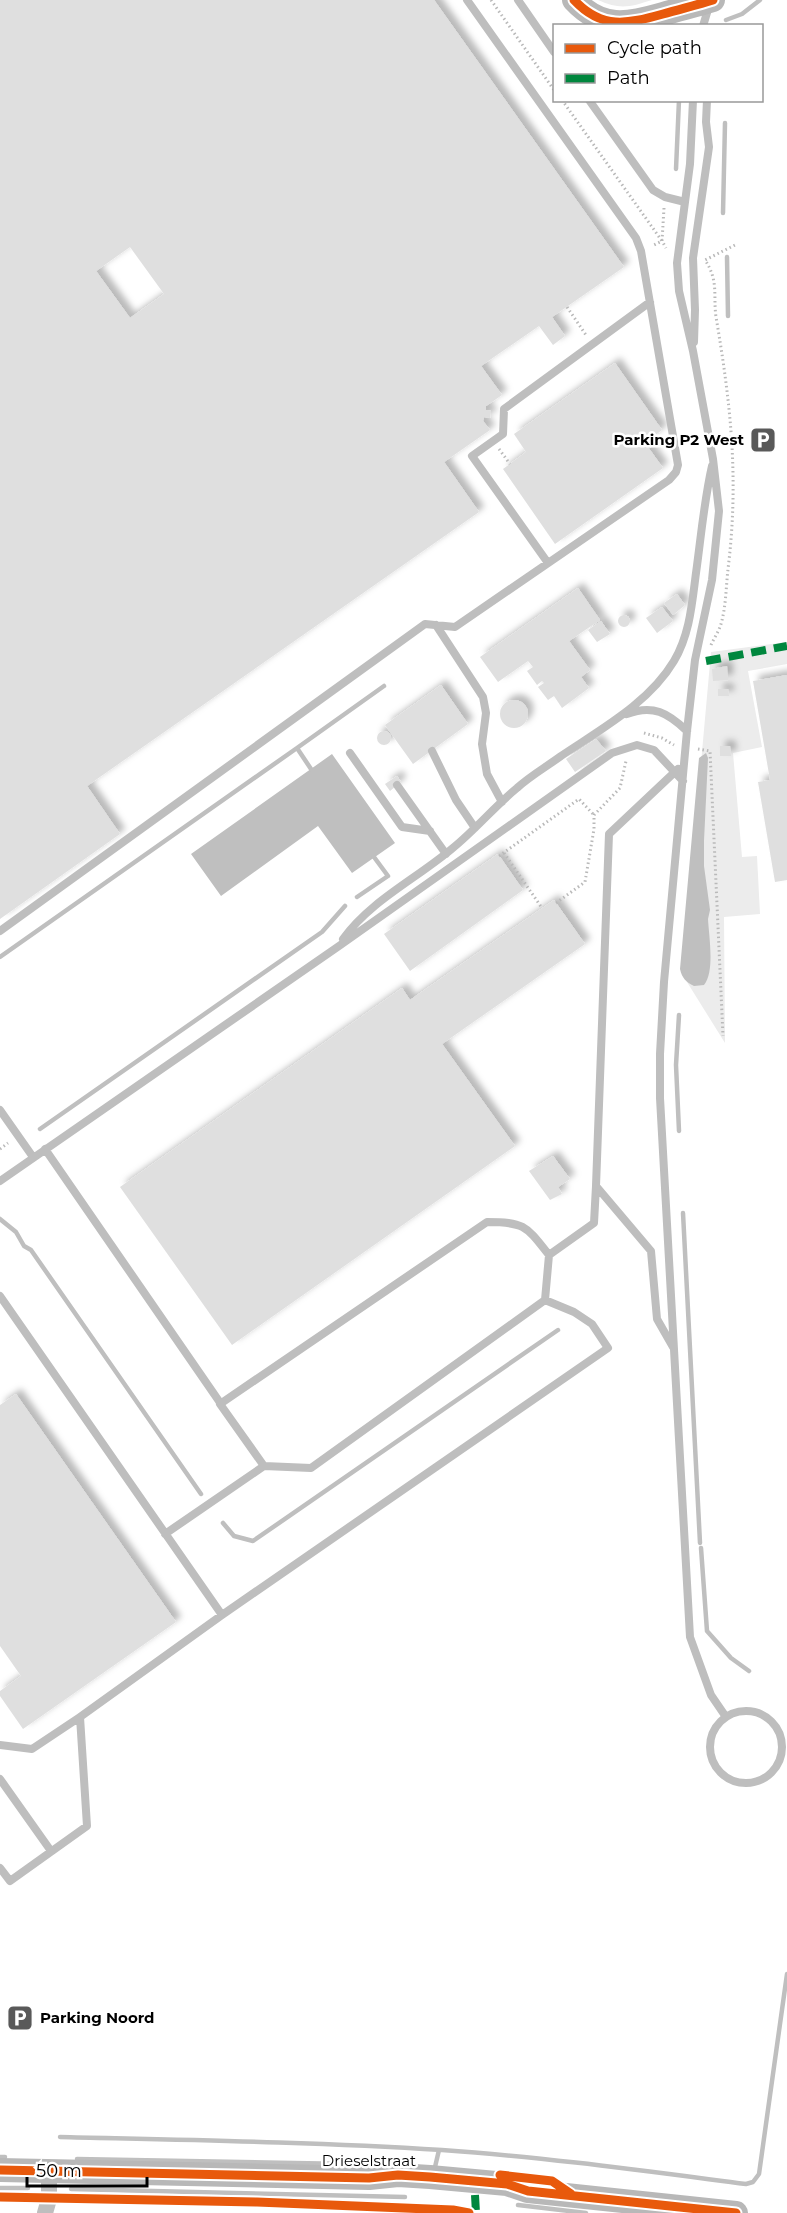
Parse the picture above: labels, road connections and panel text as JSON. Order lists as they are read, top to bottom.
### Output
{
  "streets": {
    "street": ["Drieselstraat"]
  },
  "places": {
    "parking": ["Parking P2 West", "Parking Noord"]
  },
  "legend": ["Cycle path", "Path"],
  "scale_bar": "50 m"
}
